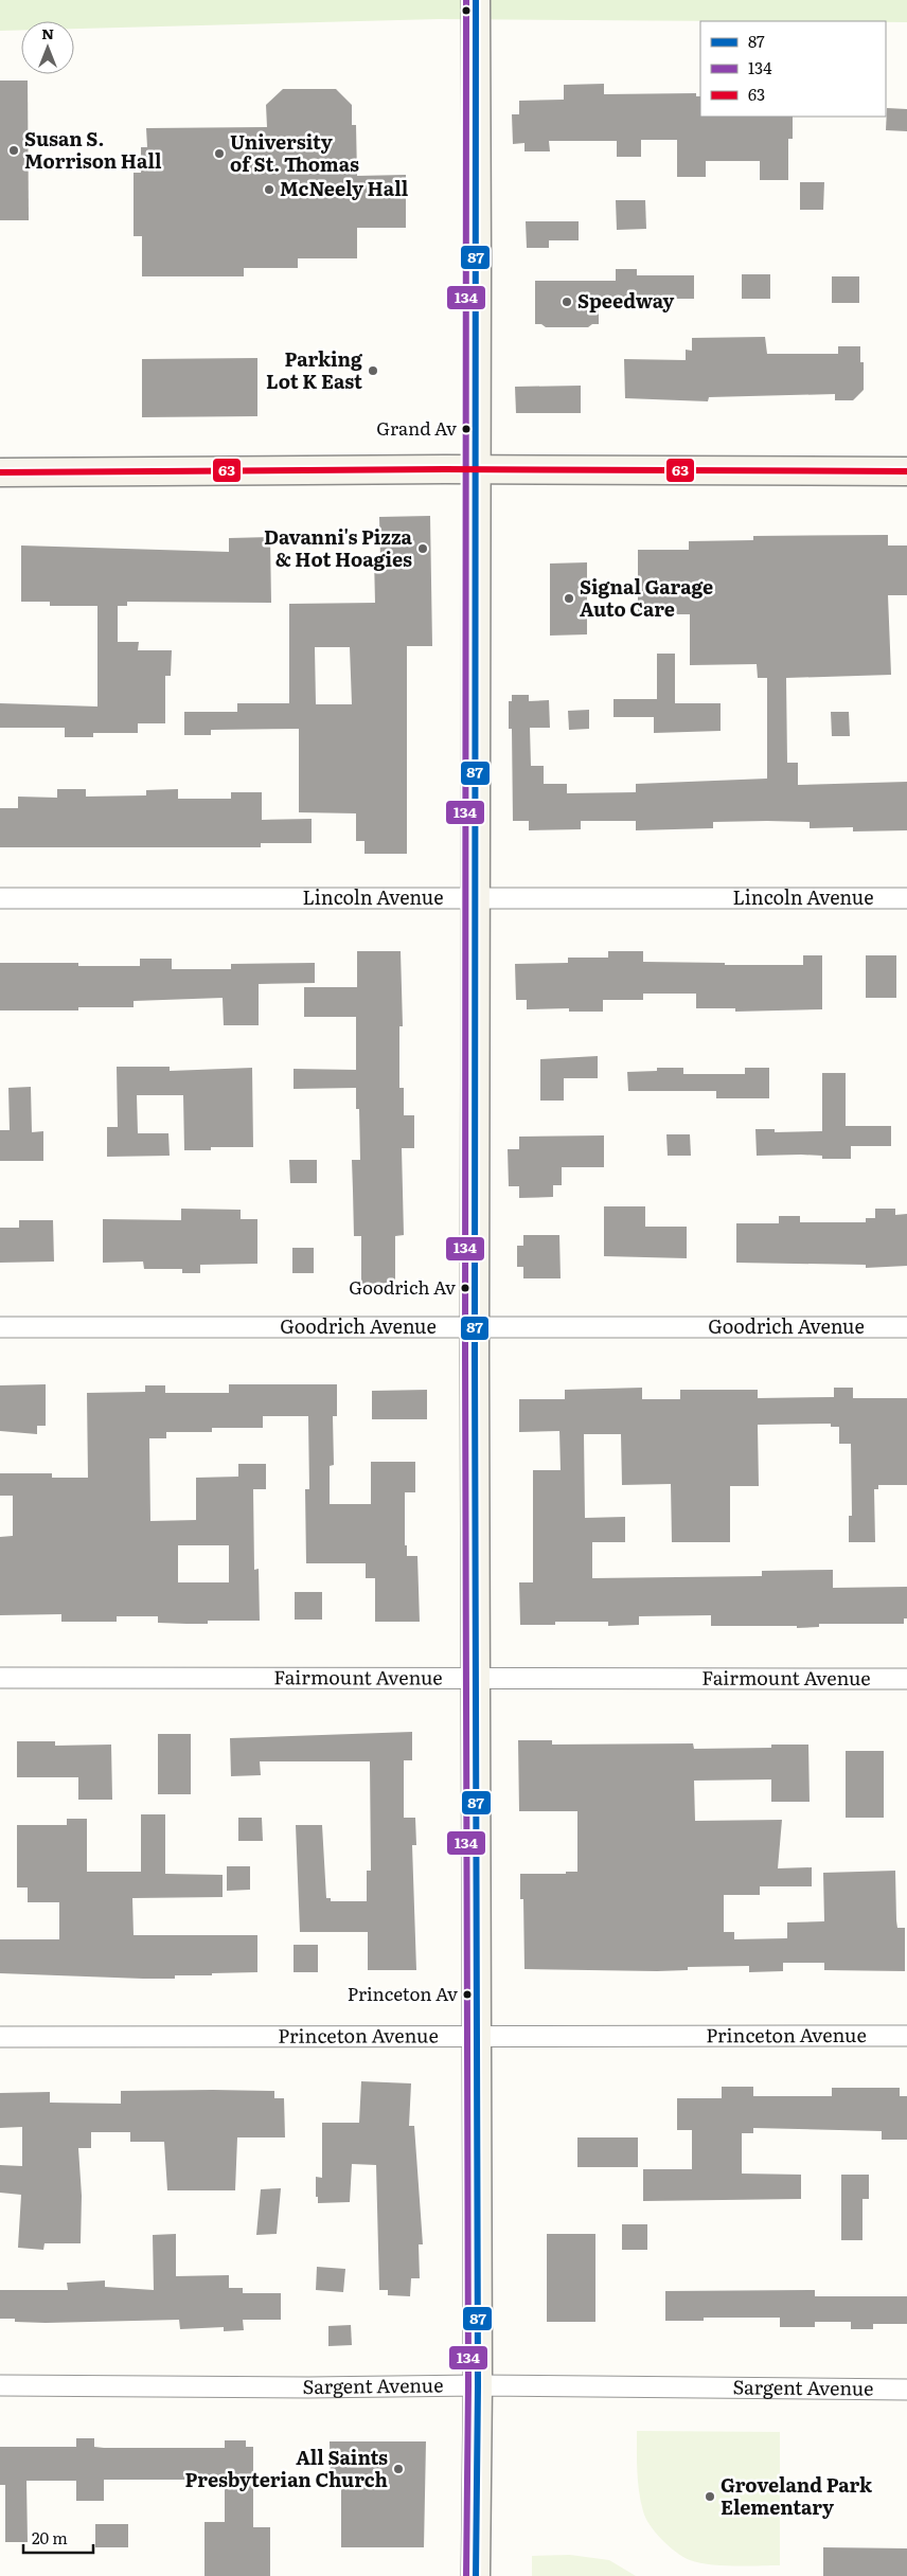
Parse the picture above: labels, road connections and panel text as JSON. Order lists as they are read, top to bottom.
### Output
{
  "streets": {
    "street": [
      "Lincoln Avenue",
      "Goodrich Avenue",
      "Fairmount Avenue",
      "Princeton Avenue",
      "Sargent Avenue"
    ]
  },
  "places": [
    "Susan S. Morrison Hall",
    "University of St. Thomas",
    "McNeely Hall",
    "Speedway",
    "Parking Lot K East",
    "Grand Av",
    "Davanni's Pizza & Hot Hoagies",
    "Signal Garage Auto Care",
    "Goodrich Av",
    "Princeton Av",
    "All Saints Presbyterian Church",
    "Groveland Park Elementary"
  ],
  "lines": ["transit line 87", "transit line 134", "transit line 63"],
  "legend": ["87", "134", "63"],
  "scale_bar": "20 m",
  "north": "top"
}
